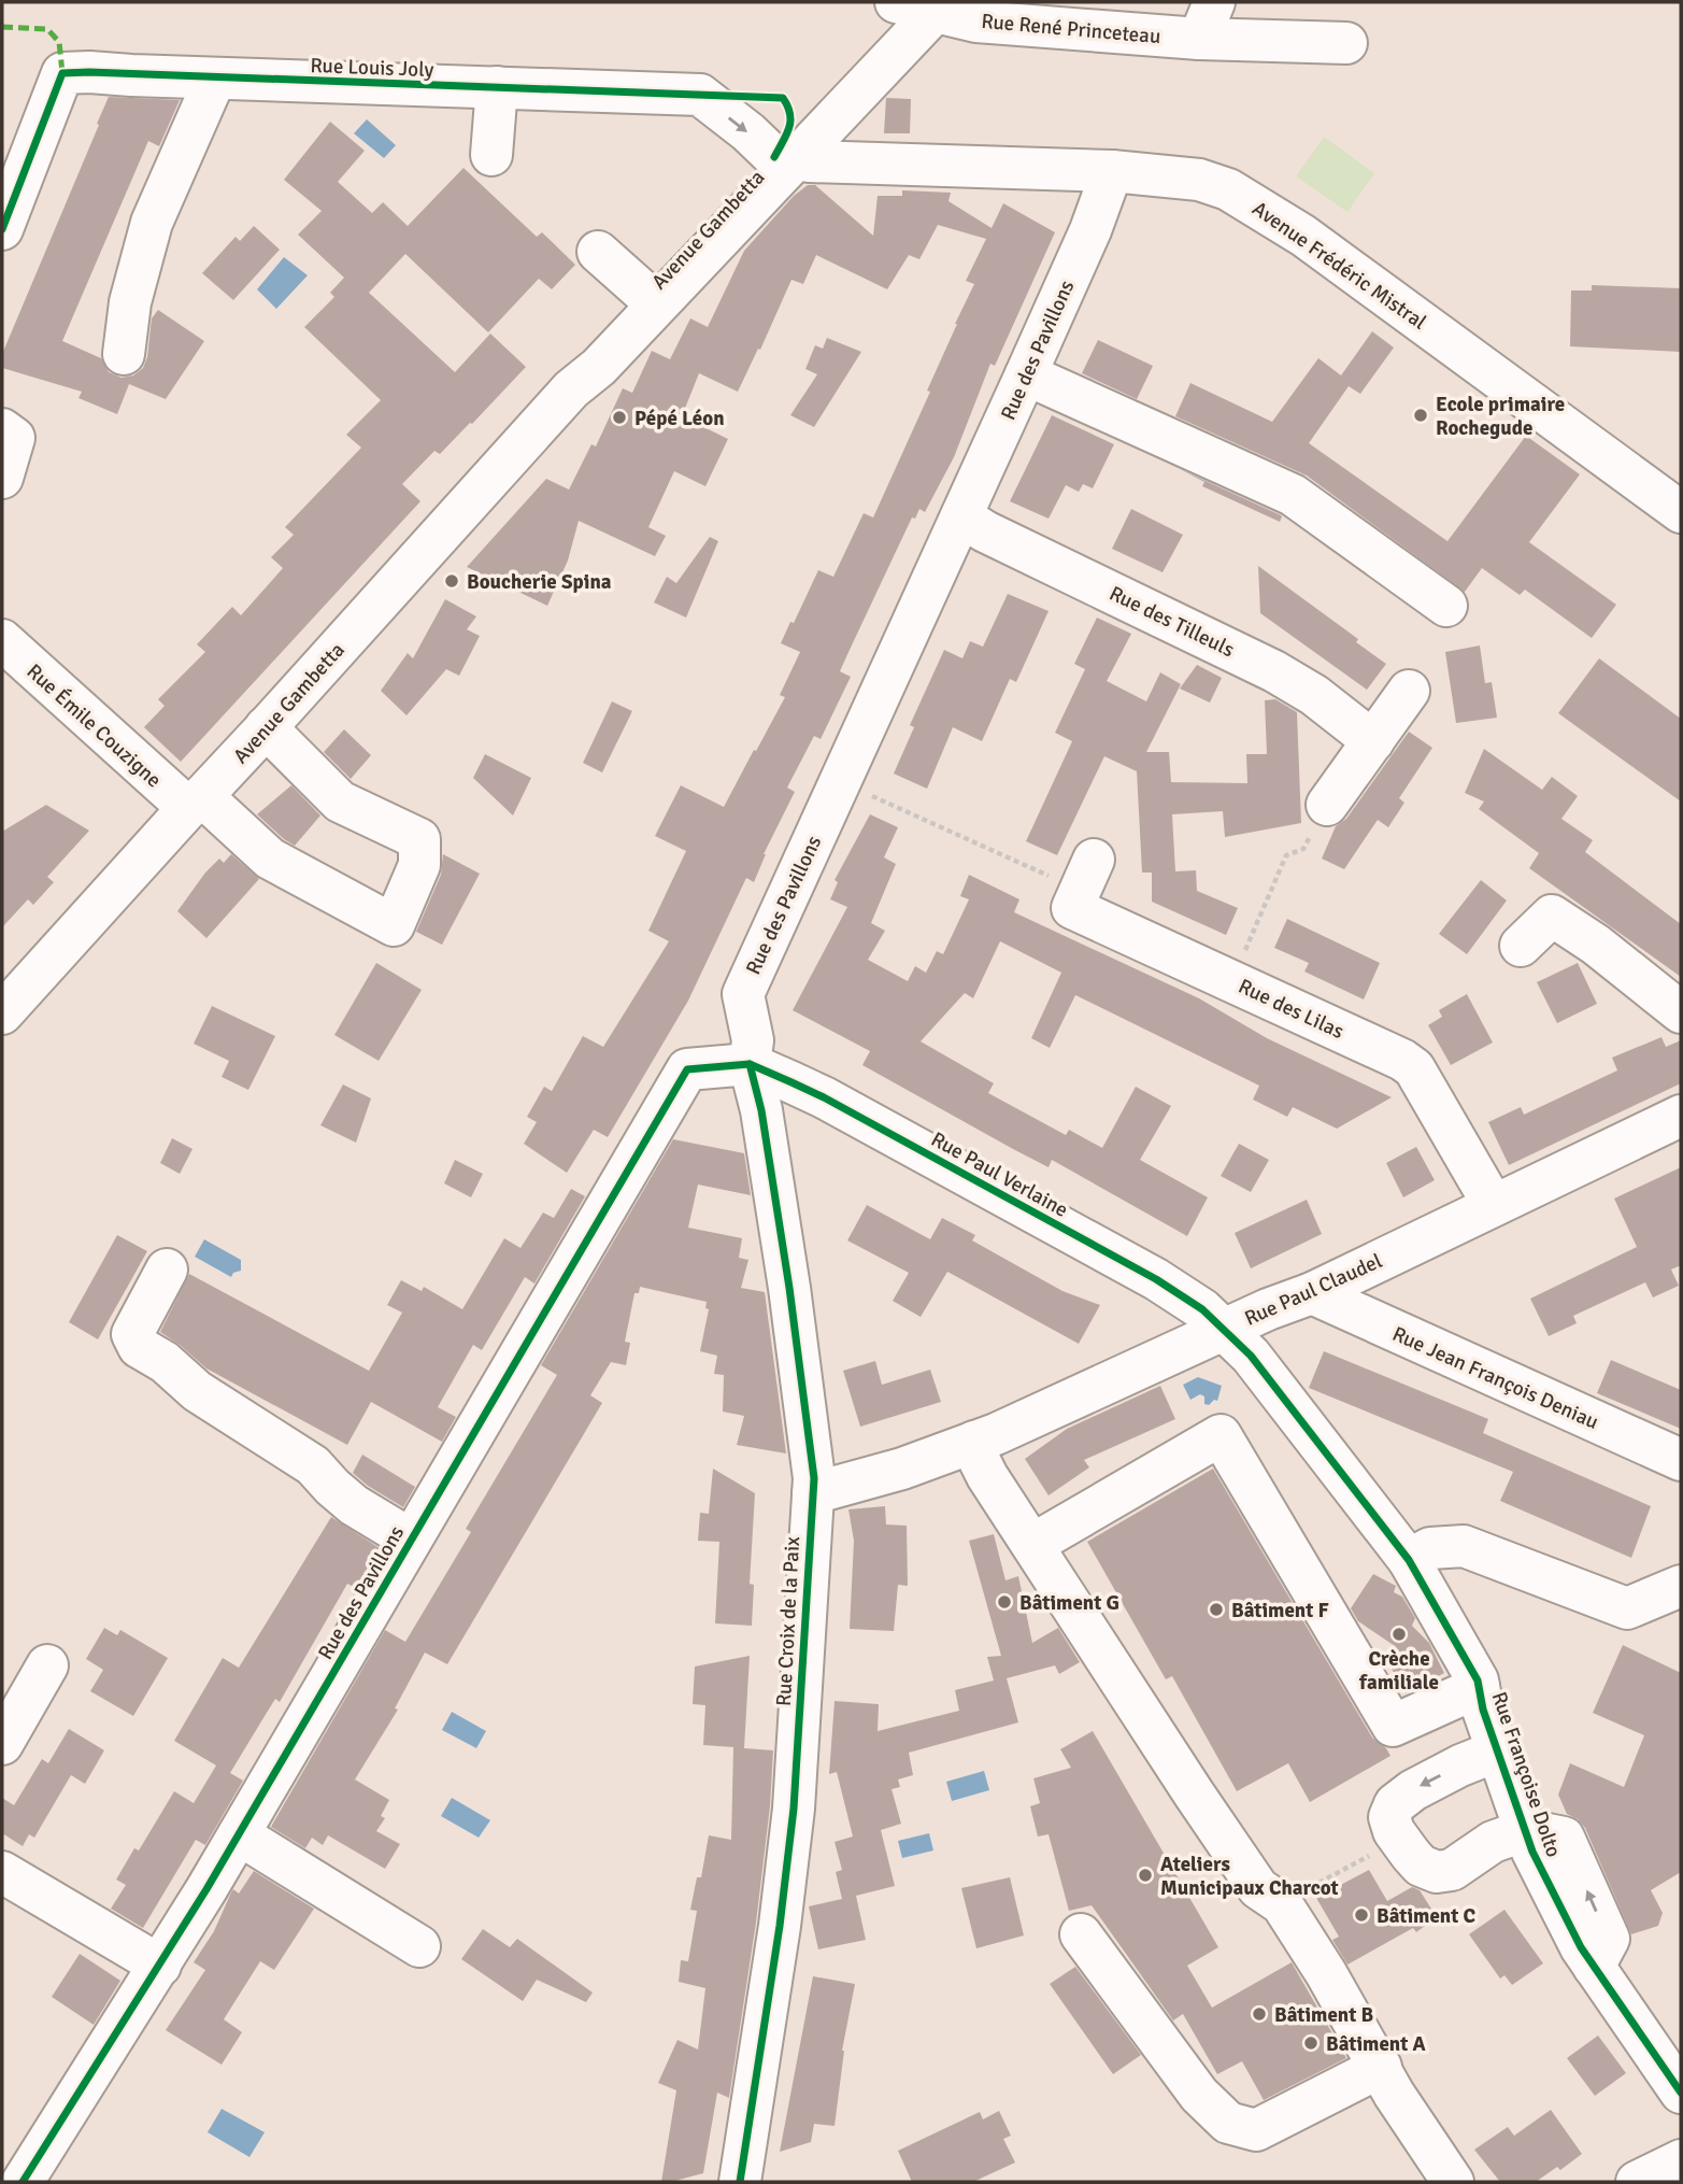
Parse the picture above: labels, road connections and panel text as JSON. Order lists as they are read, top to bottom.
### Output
{
  "streets": {
    "street": [
      "Rue René Princeteau",
      "Rue Louis Joly",
      "Avenue Gambetta",
      "Avenue Frédéric Mistral",
      "Rue des Pavillons",
      "Rue des Tilleuls",
      "Rue Émile Couzigne",
      "Rue des Lilas",
      "Rue Paul Verlaine",
      "Rue Paul Claudel",
      "Rue Jean François Deniau",
      "Rue Croix de la Paix",
      "Rue Françoise Dolto"
    ]
  },
  "crossings": [
    ["Rue Louis Joly", "Avenue Gambetta"],
    ["Rue Louis Joly", "Avenue Frédéric Mistral"],
    ["Avenue Gambetta", "Avenue Frédéric Mistral"],
    ["Avenue Gambetta", "Rue Émile Couzigne"],
    ["Avenue Frédéric Mistral", "Rue des Pavillons"],
    ["Rue des Pavillons", "Rue des Tilleuls"],
    ["Rue des Pavillons", "Rue Paul Verlaine"],
    ["Rue des Pavillons", "Rue Croix de la Paix"],
    ["Rue des Lilas", "Rue Paul Claudel"],
    ["Rue Paul Verlaine", "Rue Paul Claudel"],
    ["Rue Paul Verlaine", "Rue Croix de la Paix"],
    ["Rue Paul Verlaine", "Rue Françoise Dolto"],
    ["Rue Paul Claudel", "Rue Jean François Deniau"],
    ["Rue Paul Claudel", "Rue Croix de la Paix"],
    ["Rue Paul Claudel", "Rue Françoise Dolto"]
  ],
  "places": [
    "Ecole primaire Rochegude",
    "Pépé Léon",
    "Boucherie Spina",
    "Bâtiment G",
    "Bâtiment F",
    "Crèche familiale",
    "Ateliers Municipaux Charcot",
    "Bâtiment C",
    "Bâtiment B",
    "Bâtiment A"
  ]
}
